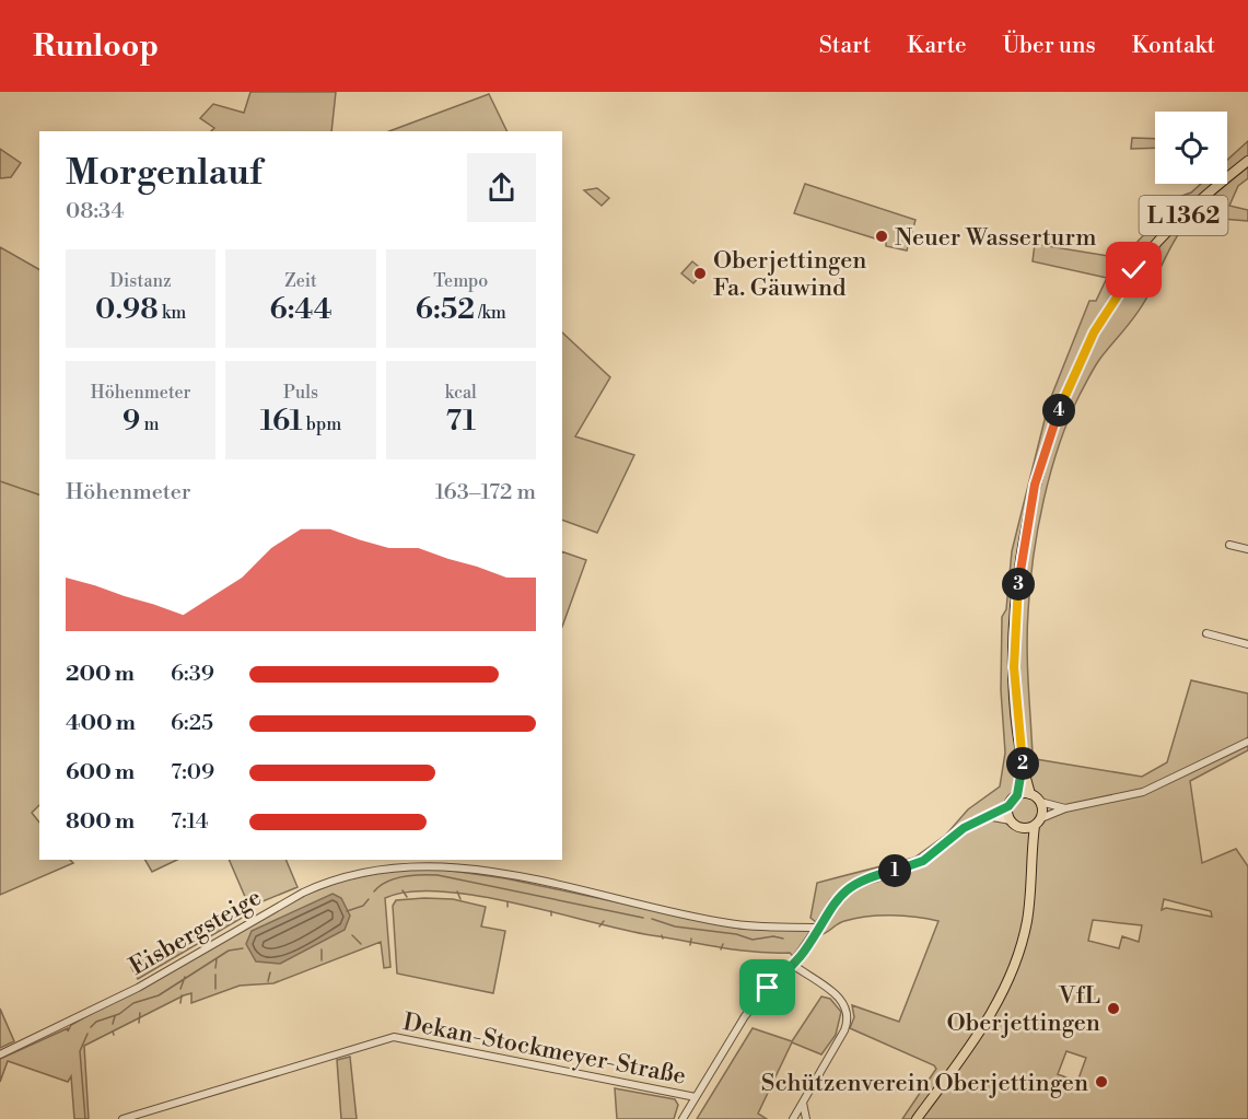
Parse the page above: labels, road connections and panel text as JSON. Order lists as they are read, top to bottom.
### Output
{
  "streets": {
    "main road": ["L 1362"],
    "street": ["Eisbergsteige", "Dekan-Stockmeyer-Straße"]
  },
  "places": [
    "Neuer Wasserturm",
    "Oberjettingen Fa. Gäuwind",
    "VfL Oberjettingen",
    "Schützenverein Oberjettingen"
  ],
  "page": {
    "header": "Runloop",
    "nav": [
      "Start",
      "Karte",
      "Über uns",
      "Kontakt"
    ],
    "heading": ["Morgenlauf", "08:34"],
    "stats": [
      ["Distanz", "0.98 km"],
      ["Zeit", "6:44"],
      ["Tempo", "6:52 /km"],
      ["Höhenmeter", "9 m"],
      ["Puls", "161 bpm"],
      ["kcal", "71"]
    ],
    "pins": [
      "4",
      "3",
      "2",
      "1"
    ],
    "chart": ["Höhenmeter", "163–172 m"],
    "list": [
      {
        "name": "200 m",
        "note": "6:39"
      },
      {
        "name": "400 m",
        "note": "6:25"
      },
      {
        "name": "600 m",
        "note": "7:09"
      },
      {
        "name": "800 m",
        "note": "7:14"
      }
    ]
  }
}
